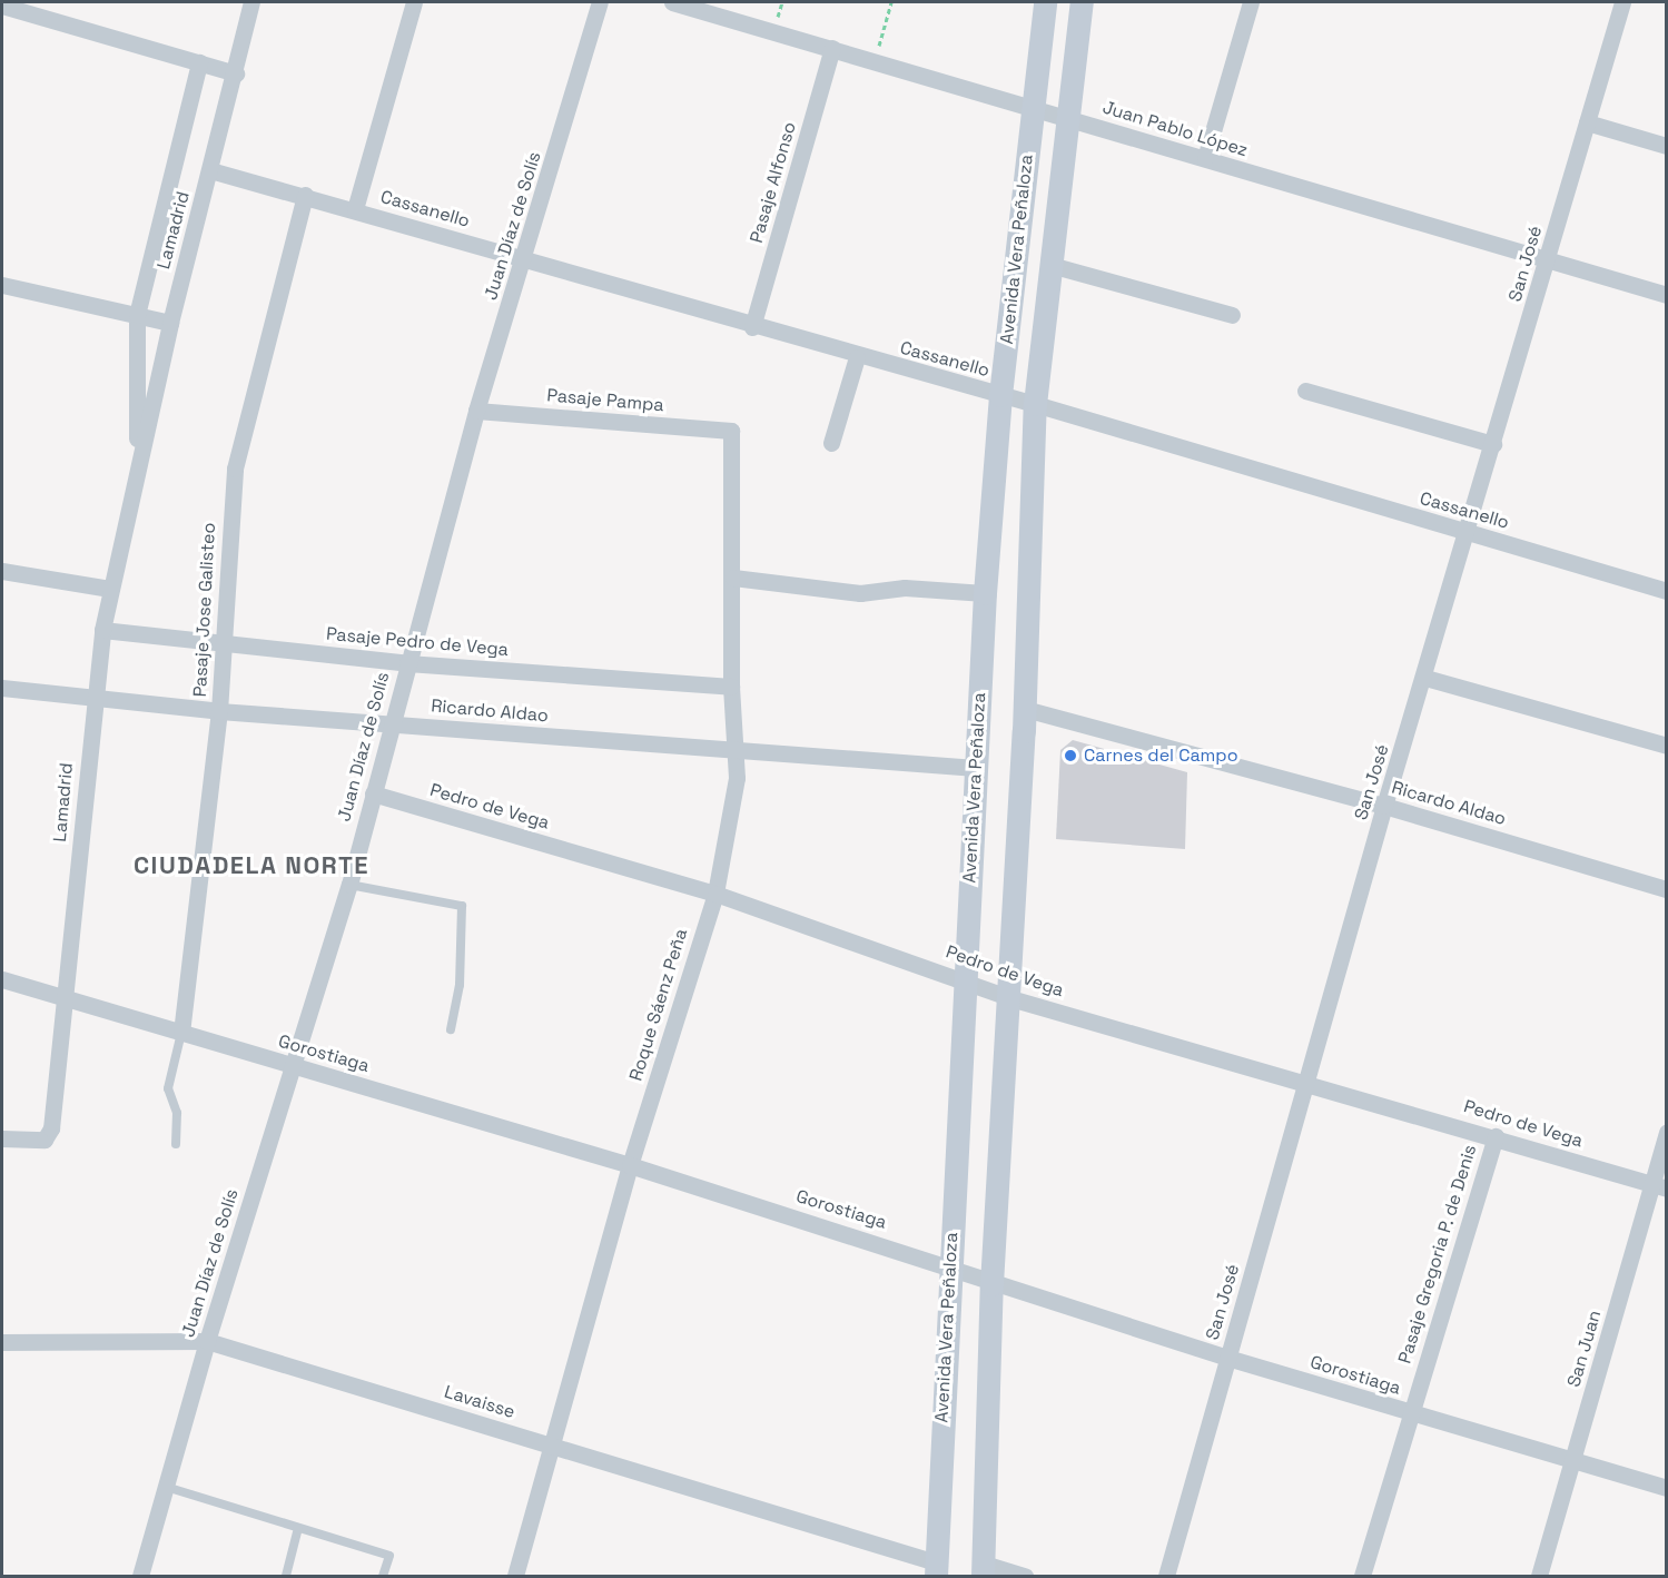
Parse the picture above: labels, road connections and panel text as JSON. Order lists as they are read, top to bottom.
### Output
{
  "streets": {
    "main road": ["Avenida Vera Peñaloza"],
    "street": [
      "Juan Pablo López",
      "Pasaje Alfonso",
      "Cassanello",
      "Juan Díaz de Solís",
      "Lamadrid",
      "San José",
      "Pasaje Pampa",
      "Pasaje Jose Galisteo",
      "Pasaje Pedro de Vega",
      "Ricardo Aldao",
      "Pedro de Vega",
      "Roque Sáenz Peña",
      "Gorostiaga",
      "Pasaje Gregoria P. de Denis",
      "San Juan",
      "Lavaisse"
    ]
  },
  "crossings": [
    ["Juan Pablo López", "Pasaje Alfonso"],
    ["Juan Pablo López", "Avenida Vera Peñaloza"],
    ["Juan Pablo López", "San José"],
    ["Pasaje Alfonso", "Cassanello"],
    ["Cassanello", "Juan Díaz de Solís"],
    ["Cassanello", "Lamadrid"],
    ["Cassanello", "Avenida Vera Peñaloza"],
    ["Cassanello", "San José"],
    ["Cassanello", "Pasaje Jose Galisteo"],
    ["Juan Díaz de Solís", "Pasaje Pampa"],
    ["Juan Díaz de Solís", "Pasaje Pedro de Vega"],
    ["Juan Díaz de Solís", "Ricardo Aldao"],
    ["Juan Díaz de Solís", "Pedro de Vega"],
    ["Juan Díaz de Solís", "Gorostiaga"],
    ["Juan Díaz de Solís", "Lavaisse"],
    ["Lamadrid", "Pasaje Pedro de Vega"],
    ["Lamadrid", "Ricardo Aldao"],
    ["Lamadrid", "Gorostiaga"],
    ["Avenida Vera Peñaloza", "Ricardo Aldao"],
    ["Avenida Vera Peñaloza", "Pedro de Vega"],
    ["Avenida Vera Peñaloza", "Gorostiaga"],
    ["Avenida Vera Peñaloza", "Lavaisse"],
    ["San José", "Ricardo Aldao"],
    ["San José", "Pedro de Vega"],
    ["San José", "Gorostiaga"],
    ["Pasaje Pampa", "Roque Sáenz Peña"],
    ["Pasaje Jose Galisteo", "Pasaje Pedro de Vega"],
    ["Pasaje Jose Galisteo", "Ricardo Aldao"],
    ["Pasaje Jose Galisteo", "Gorostiaga"],
    ["Pasaje Pedro de Vega", "Roque Sáenz Peña"],
    ["Ricardo Aldao", "Roque Sáenz Peña"],
    ["Pedro de Vega", "Roque Sáenz Peña"],
    ["Pedro de Vega", "Pasaje Gregoria P. de Denis"],
    ["Pedro de Vega", "San Juan"],
    ["Roque Sáenz Peña", "Gorostiaga"],
    ["Roque Sáenz Peña", "Lavaisse"],
    ["Gorostiaga", "Pasaje Gregoria P. de Denis"],
    ["Gorostiaga", "San Juan"]
  ],
  "districts": ["CIUDADELA NORTE"],
  "places": ["Carnes del Campo"]
}
